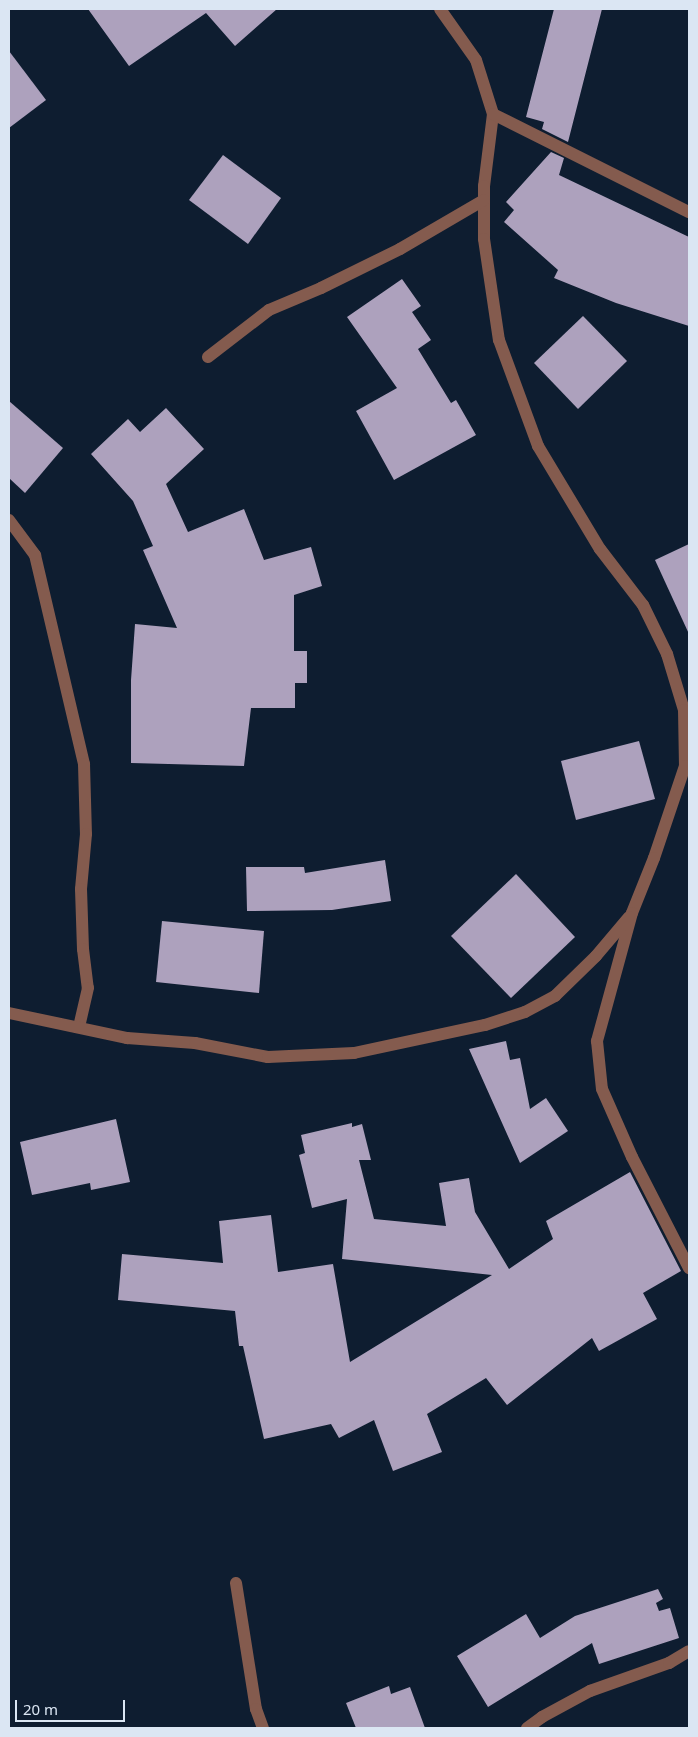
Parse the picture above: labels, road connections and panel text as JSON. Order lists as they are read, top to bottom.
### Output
{
  "scale_bar": "20 m"
}
